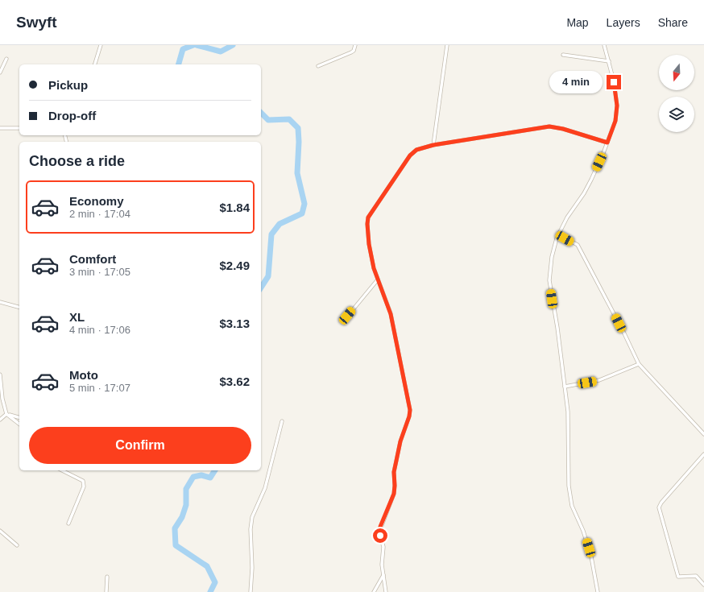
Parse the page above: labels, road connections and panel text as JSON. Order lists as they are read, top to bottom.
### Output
{
  "north": "bottom",
  "page": {
    "header": "Swyft",
    "nav": ["Map", "Layers", "Share"],
    "banner": ["Pickup", "Drop-off"],
    "bubble": "4 min",
    "heading": "Choose a ride",
    "list": [
      {
        "name": "Economy",
        "note": "2 min · 17:04",
        "value": "$1.84"
      },
      {
        "name": "Comfort",
        "note": "3 min · 17:05",
        "value": "$2.49"
      },
      {
        "name": "XL",
        "note": "4 min · 17:06",
        "value": "$3.13"
      },
      {
        "name": "Moto",
        "note": "5 min · 17:07",
        "value": "$3.62"
      }
    ],
    "buttons": "Confirm"
  }
}
